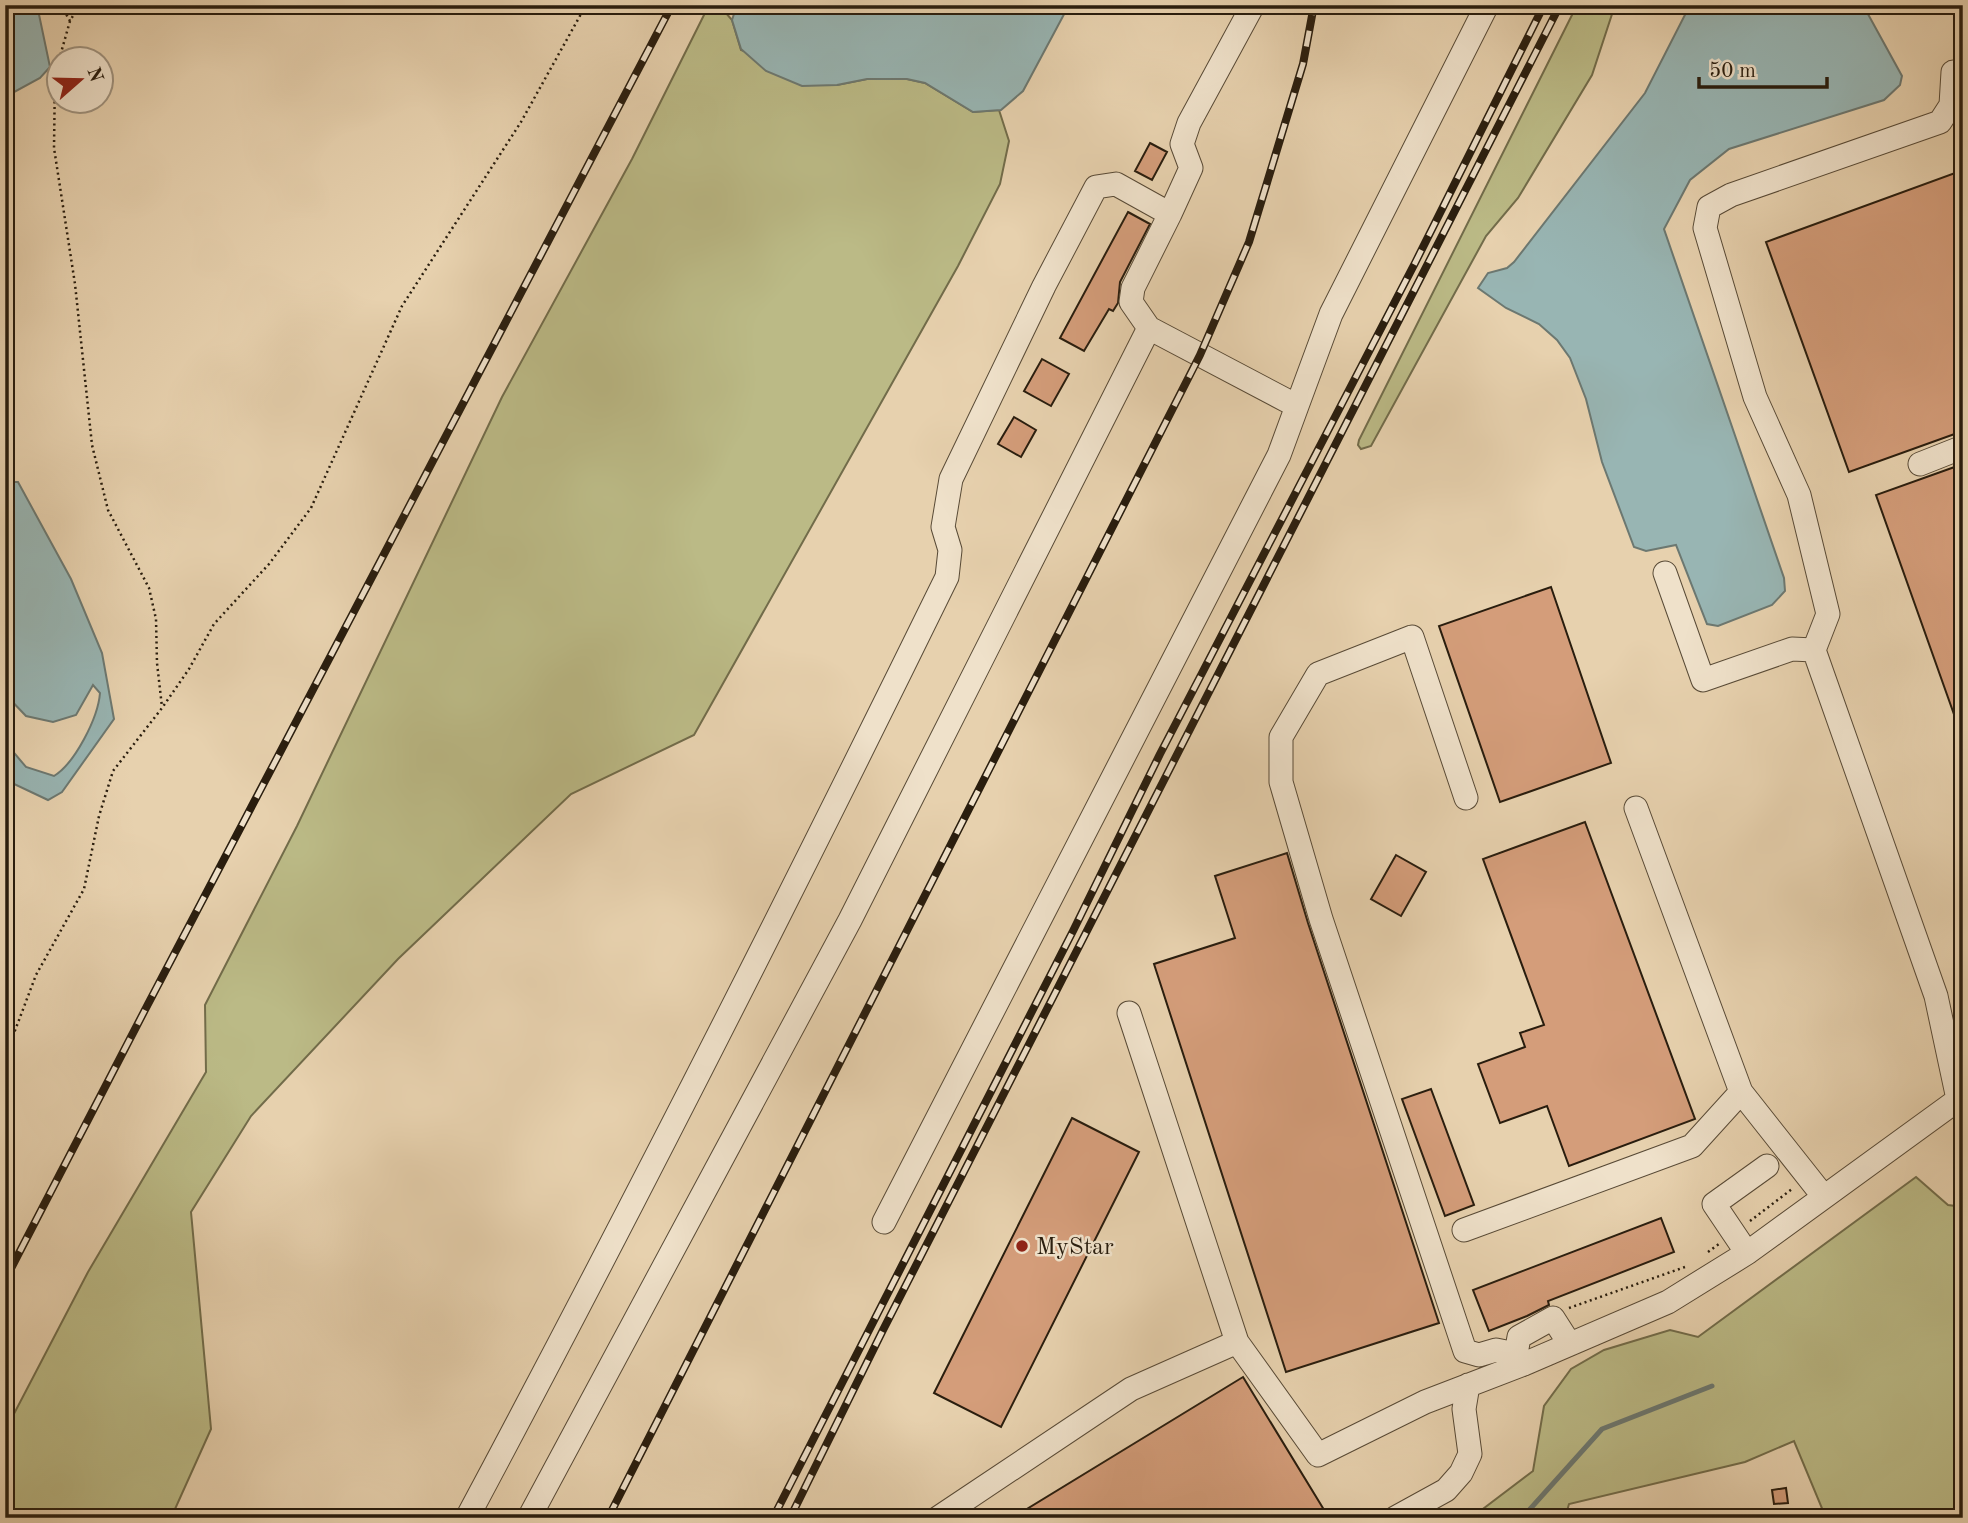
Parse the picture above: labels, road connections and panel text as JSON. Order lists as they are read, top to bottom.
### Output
{
  "places": ["MyStar"],
  "scale_bar": "50 m",
  "north": "right"
}
